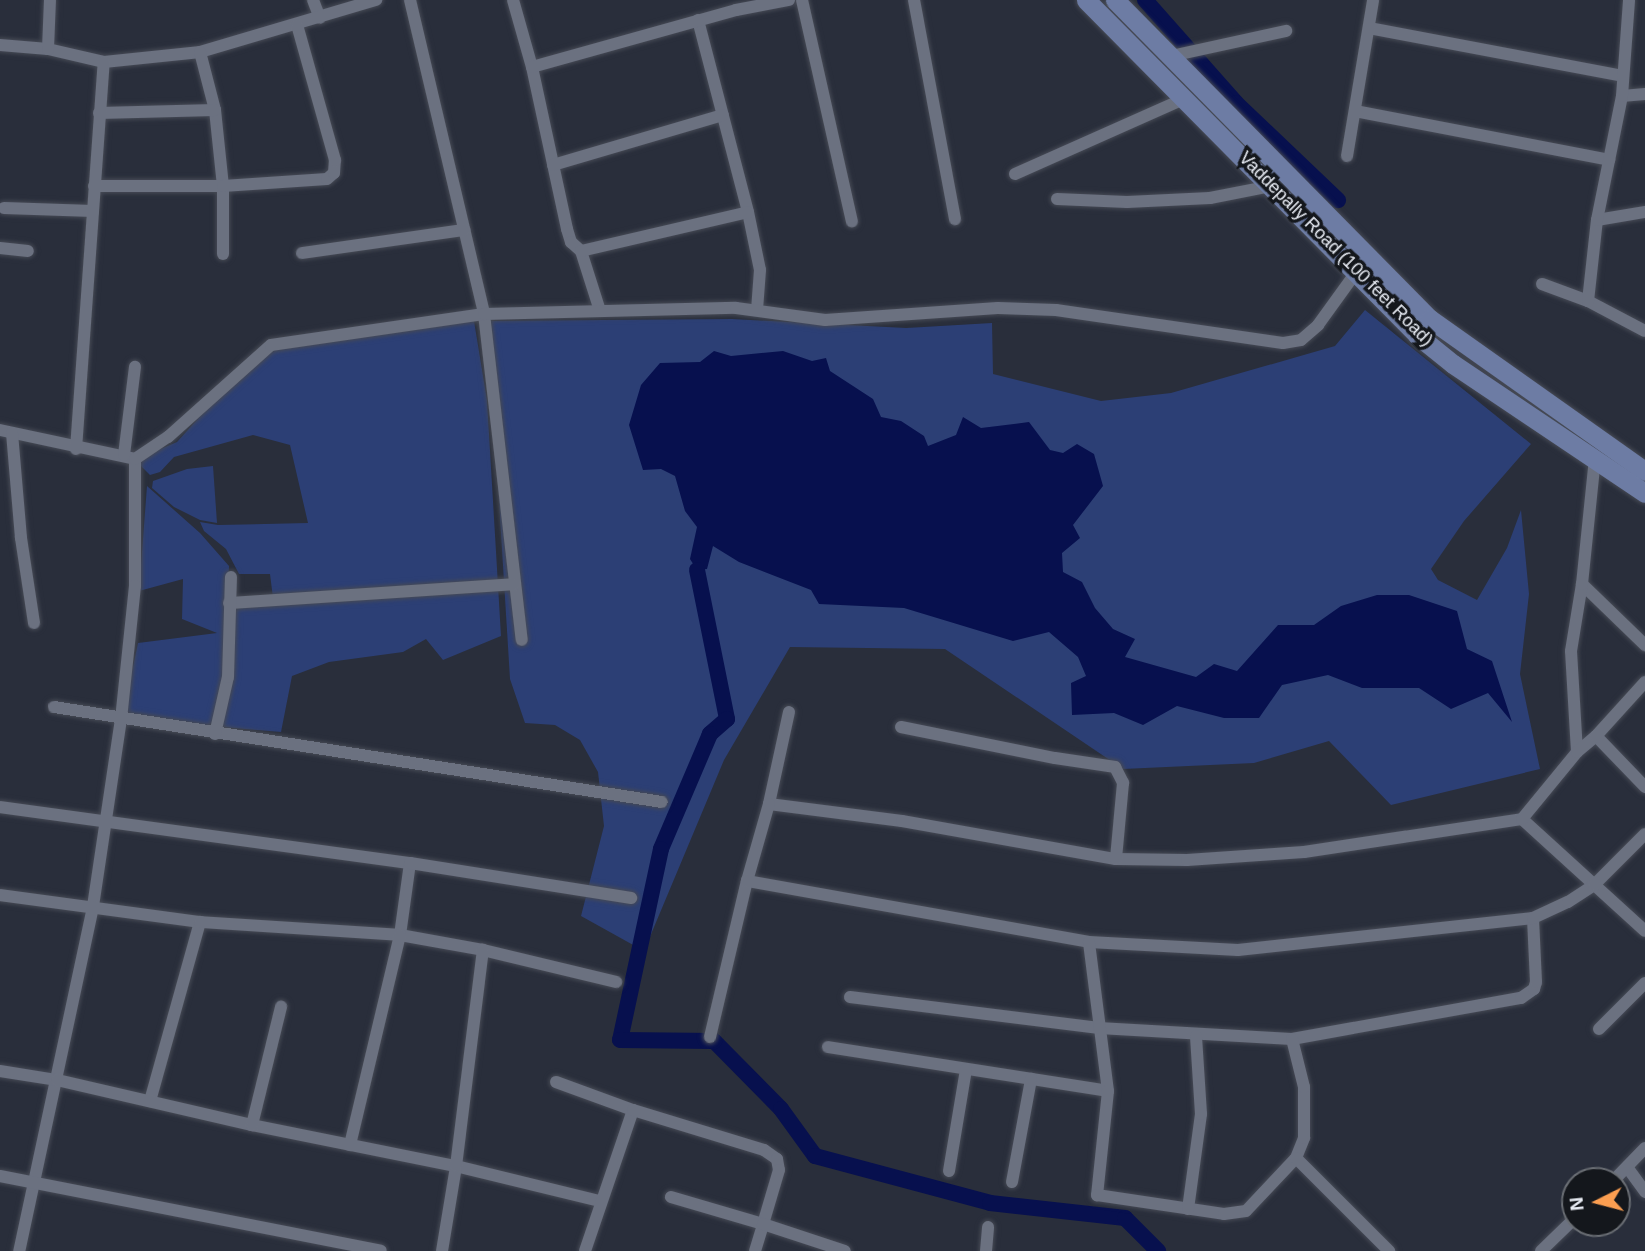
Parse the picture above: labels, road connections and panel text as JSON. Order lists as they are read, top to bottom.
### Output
{
  "streets": {
    "main road": ["Vaddepally Road (100 feet Road)"]
  },
  "north": "left"
}
